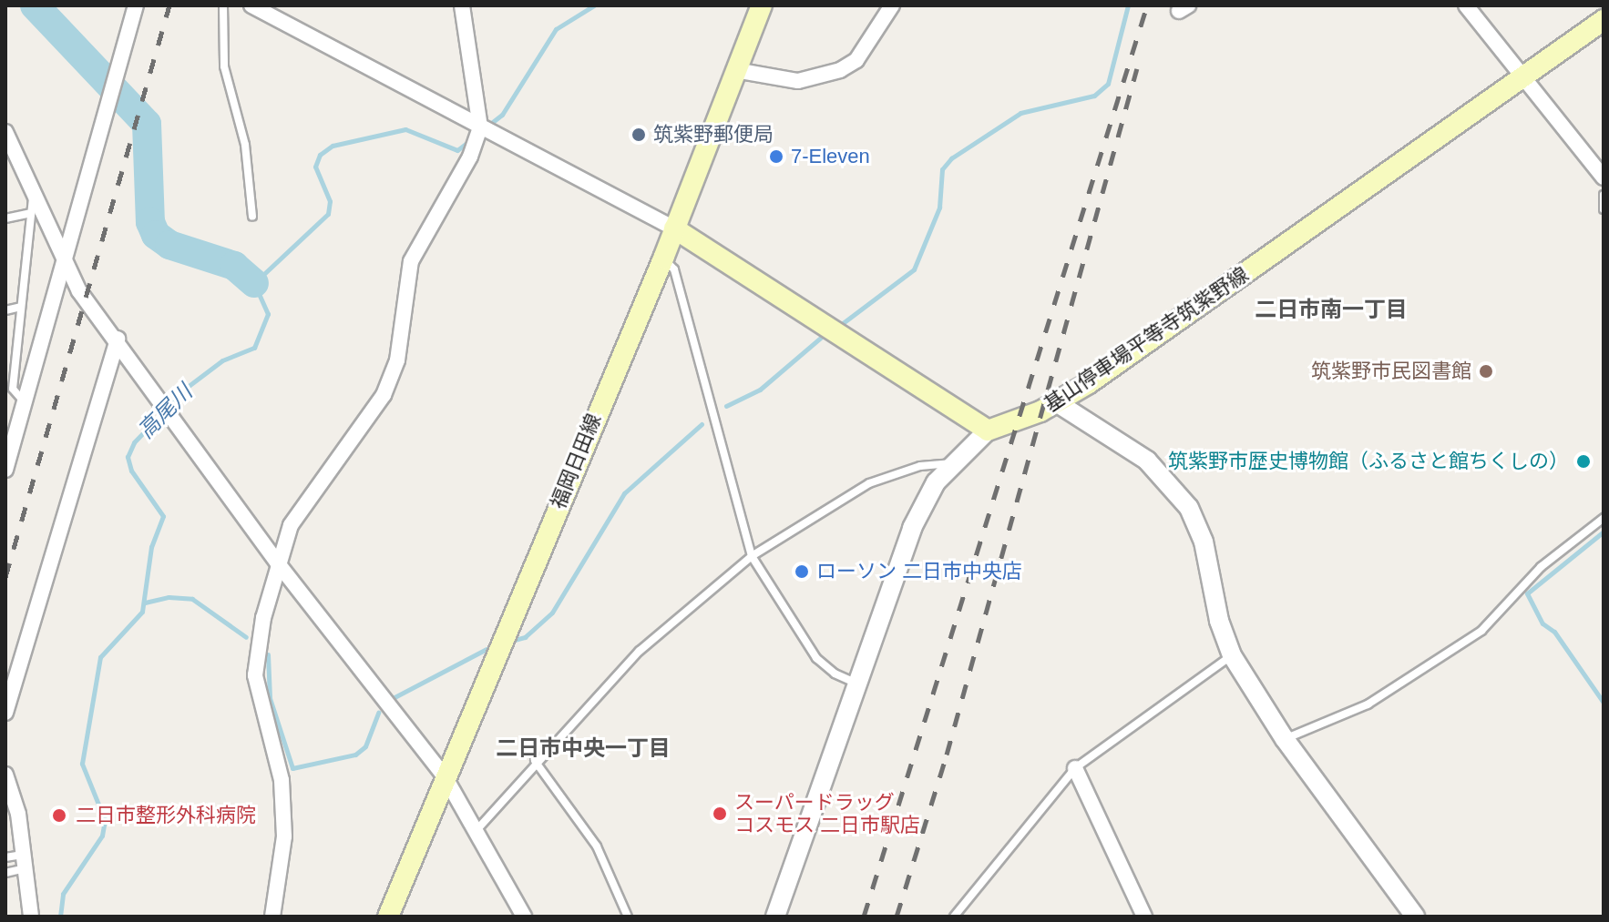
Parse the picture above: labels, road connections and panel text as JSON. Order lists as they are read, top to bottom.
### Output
{
  "streets": {
    "main road": ["基山停車場平等寺筑紫野線", "福岡日田線"]
  },
  "districts": ["二日市南一丁目", "二日市中央一丁目"],
  "water": ["高尾川"],
  "places": [
    "筑紫野郵便局",
    "7-Eleven",
    "筑紫野市民図書館",
    "筑紫野市歴史博物館（ふるさと館ちくしの）",
    "ローソン 二日市中央店",
    "スーパードラッグ コスモス 二日市駅店",
    "二日市整形外科病院"
  ]
}
